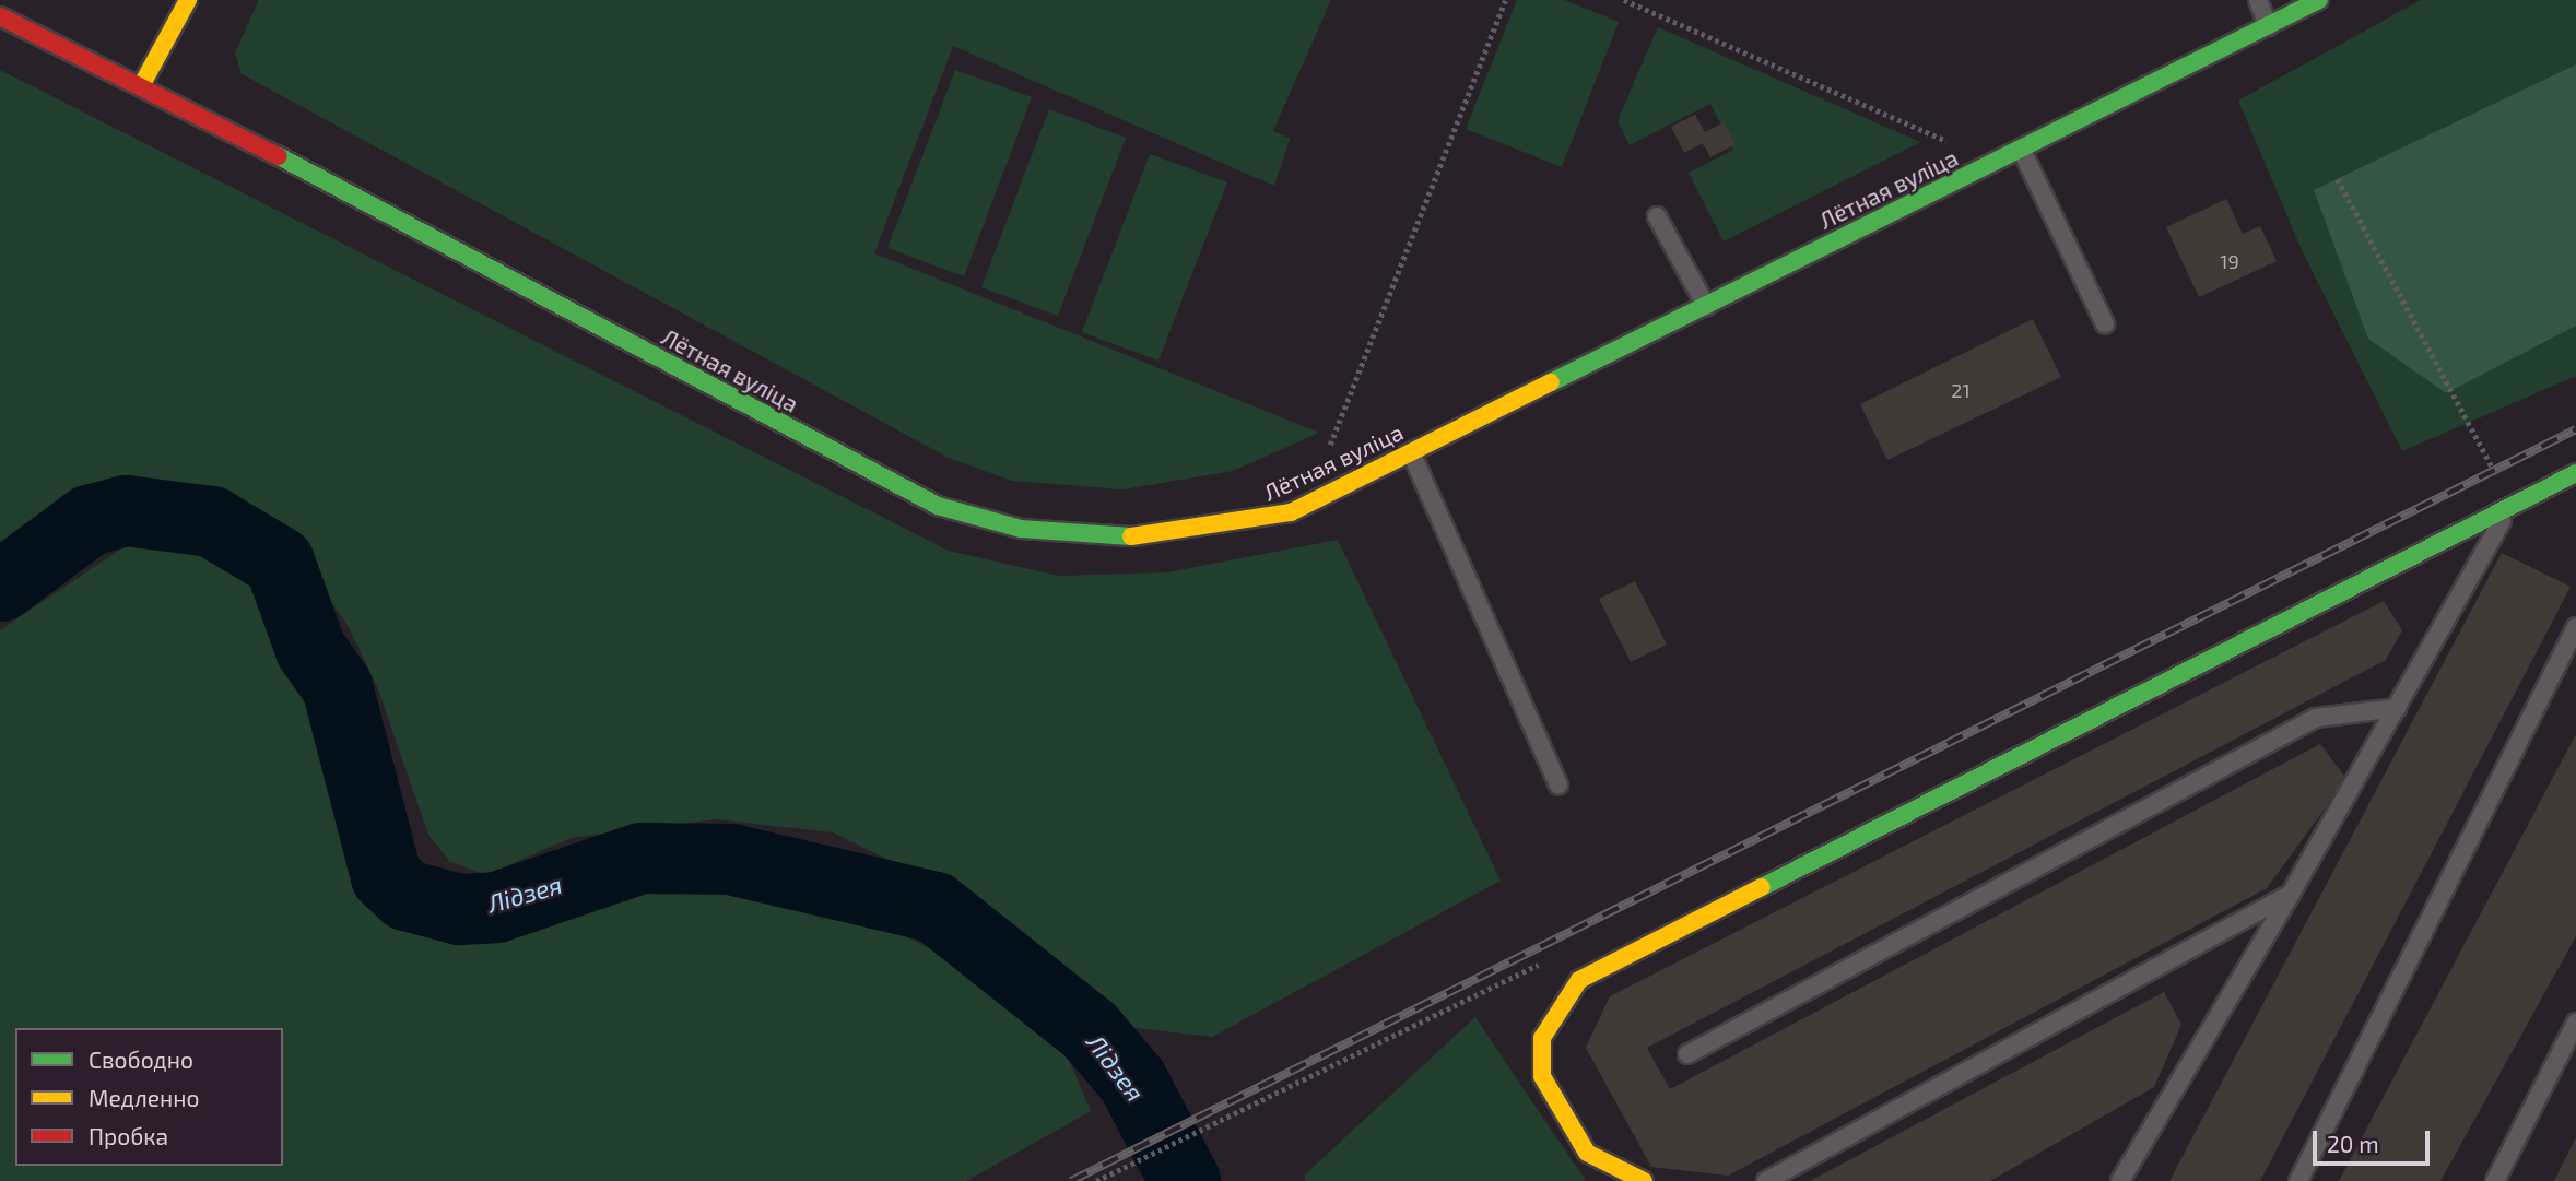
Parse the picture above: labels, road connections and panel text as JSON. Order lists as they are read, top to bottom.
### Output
{
  "streets": {
    "street": ["Лётная вуліца"]
  },
  "water": ["Лідзея"],
  "house_numbers": ["19", "21"],
  "legend": ["Свободно", "Медленно", "Пробка"],
  "scale_bar": "20 m"
}
